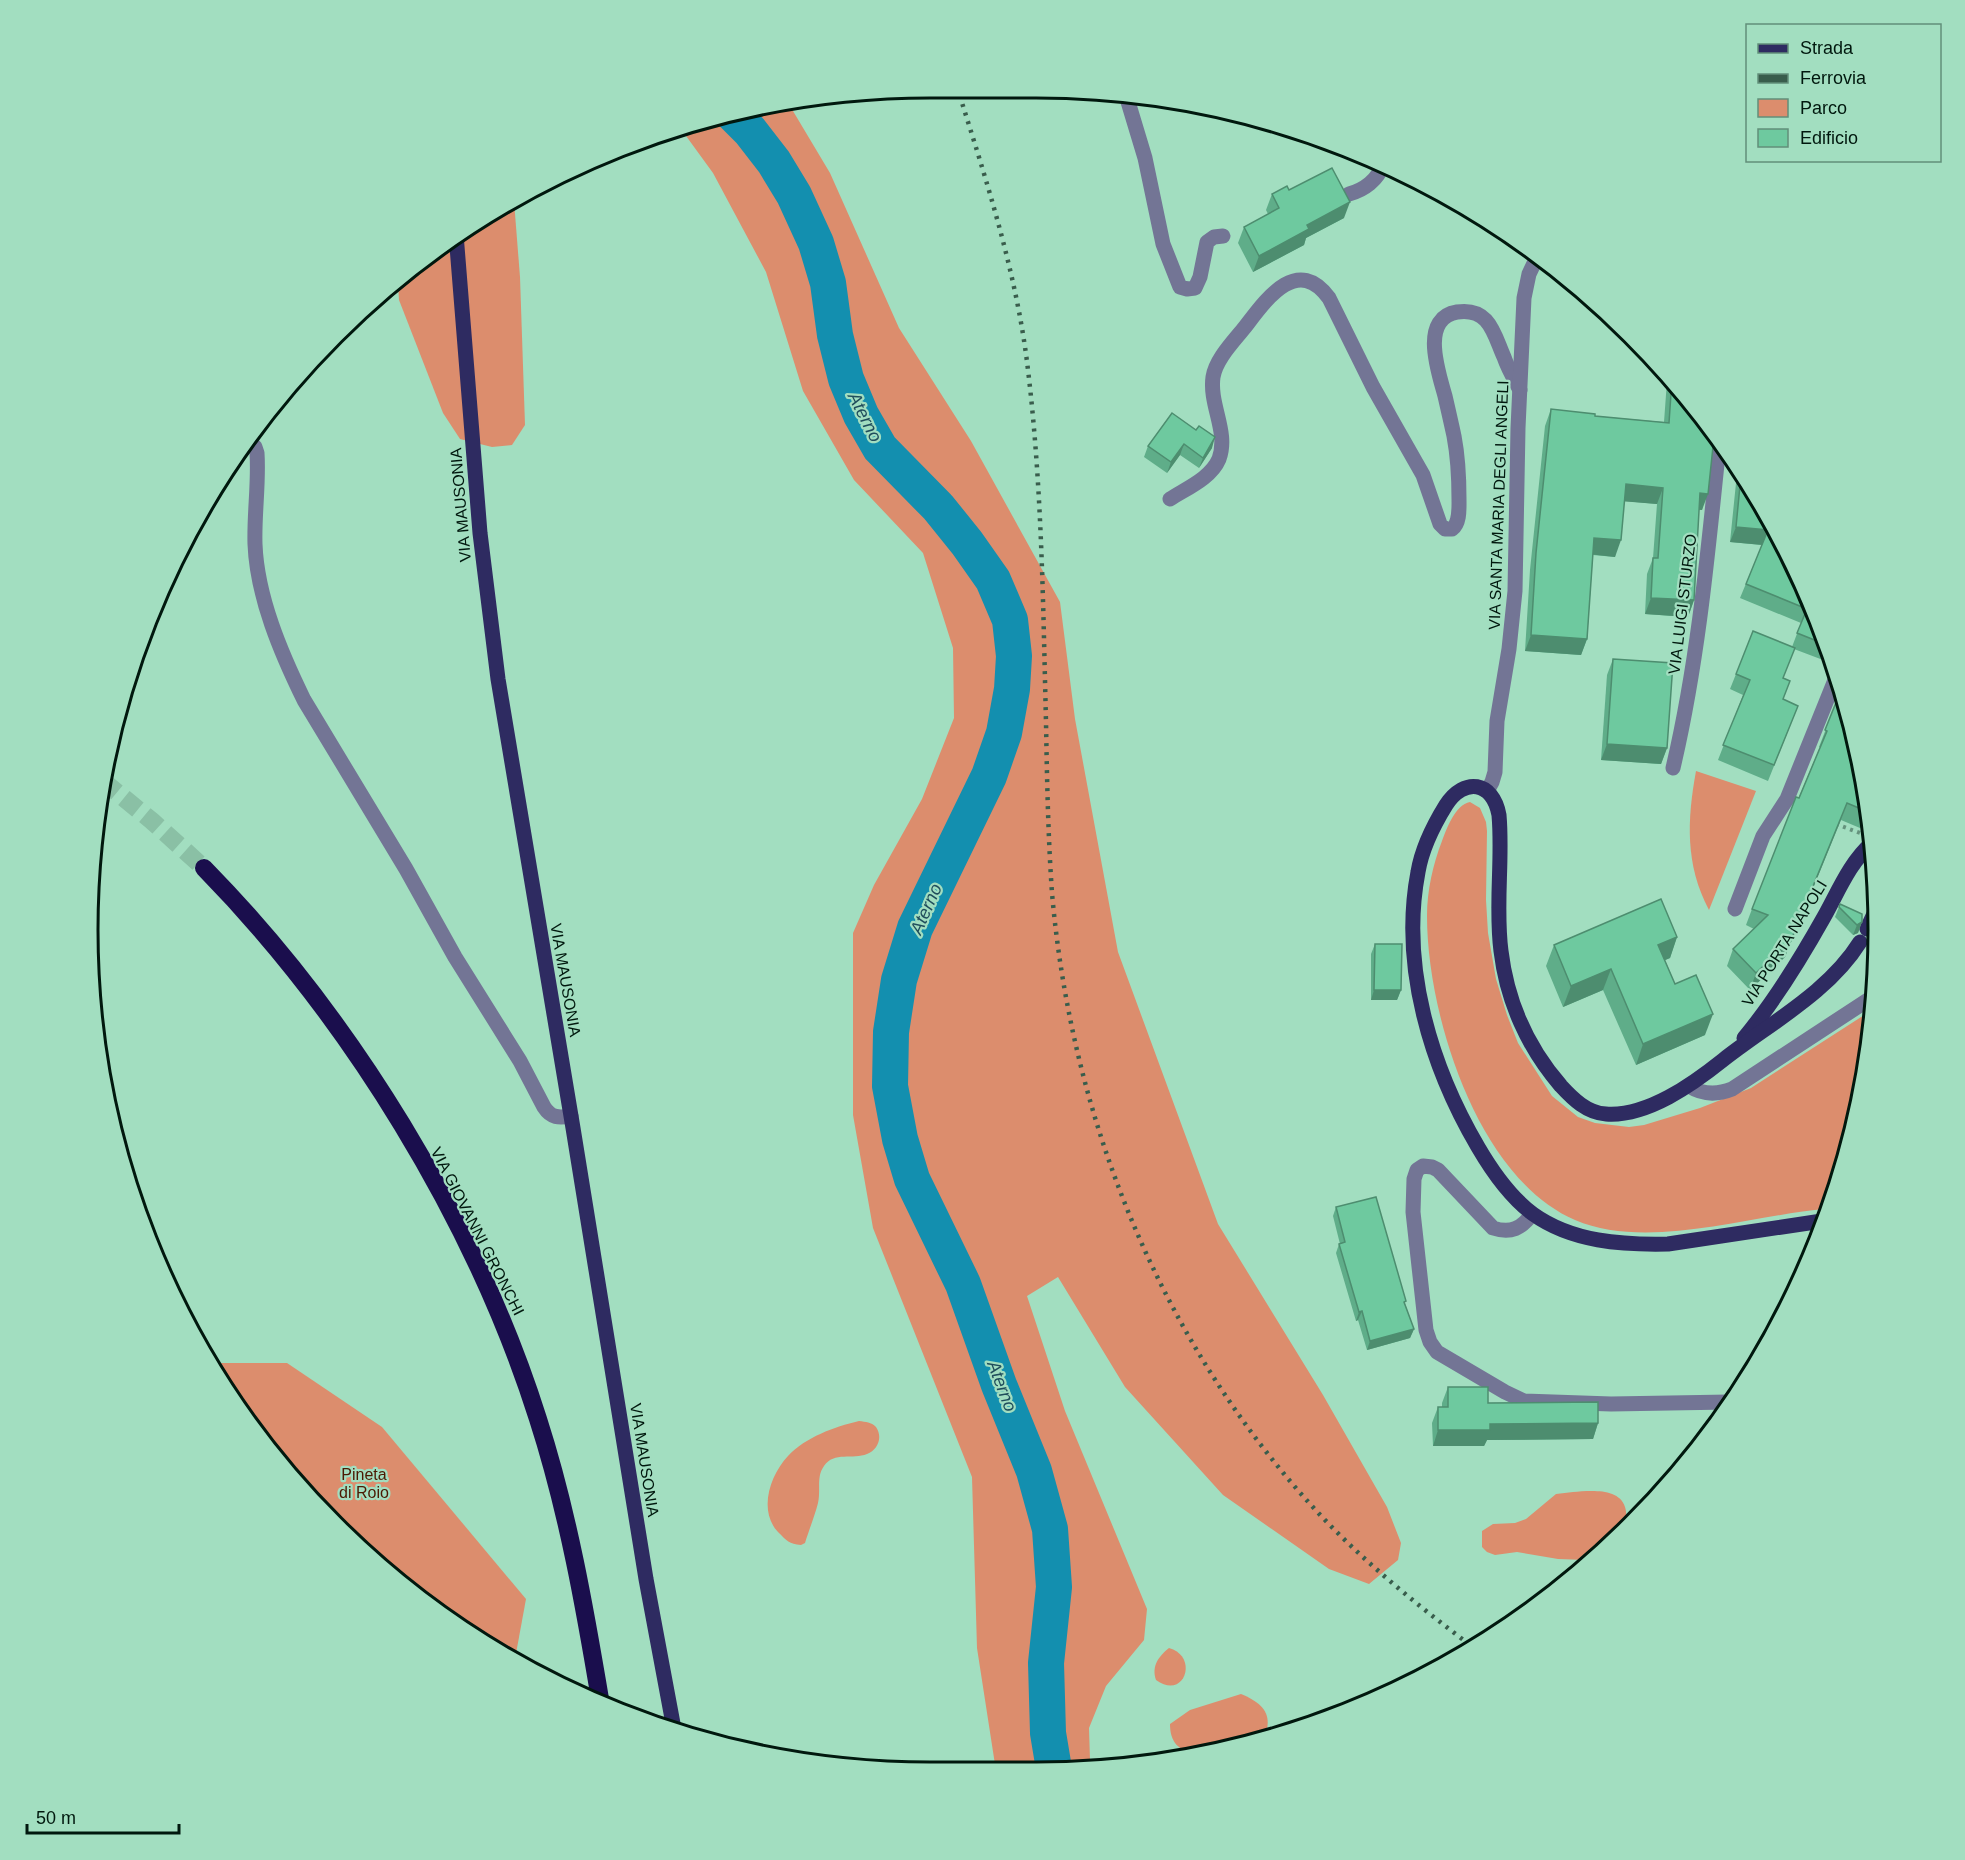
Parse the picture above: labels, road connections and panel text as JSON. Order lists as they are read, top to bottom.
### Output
{
  "streets": {
    "highway": ["VIA GIOVANNI GRONCHI"],
    "main road": ["VIA MAUSONIA", "VIA PORTA NAPOLI"],
    "street": ["VIA SANTA MARIA DEGLI ANGELI", "VIA LUIGI STURZO"]
  },
  "crossings": [
    ["VIA SANTA MARIA DEGLI ANGELI", "VIA PORTA NAPOLI"]
  ],
  "water": ["Aterno"],
  "parks": ["Pineta di Roio"],
  "legend": [
    "Strada",
    "Ferrovia",
    "Parco",
    "Edificio"
  ],
  "scale_bar": "50 m"
}
